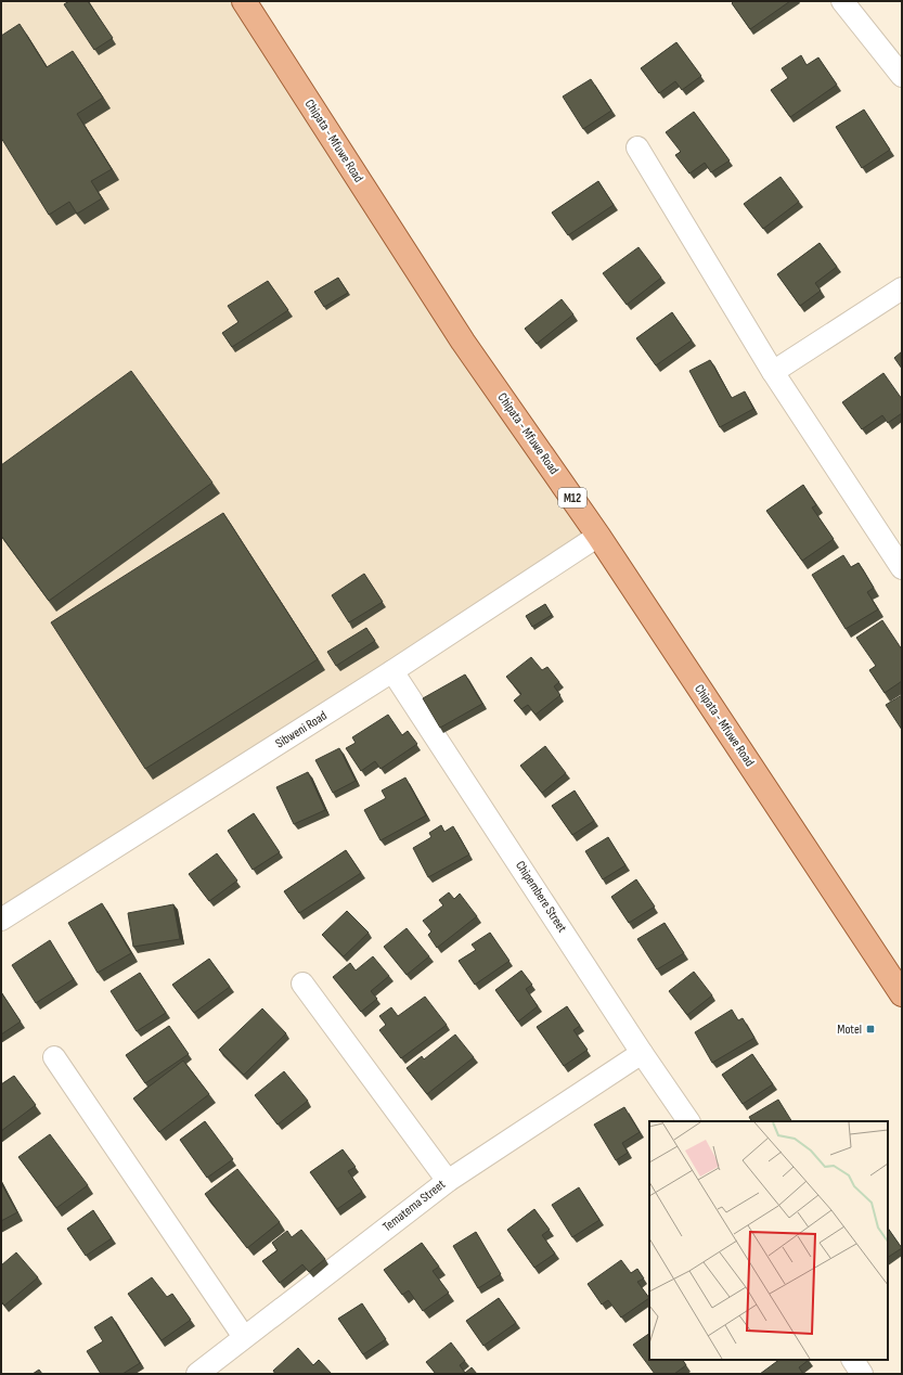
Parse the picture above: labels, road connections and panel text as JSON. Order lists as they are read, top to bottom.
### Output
{
  "streets": {
    "main road": ["Chipata - Mfuwe Road", "M12"],
    "street": ["Sibweni Road", "Chipembere Street", "Tematema Street"]
  },
  "crossings": [
    ["Chipata - Mfuwe Road", "Sibweni Road"],
    ["Sibweni Road", "Chipembere Street"],
    ["Chipembere Street", "Tematema Street"]
  ],
  "places": {
    "transit": ["Motel"]
  }
}
